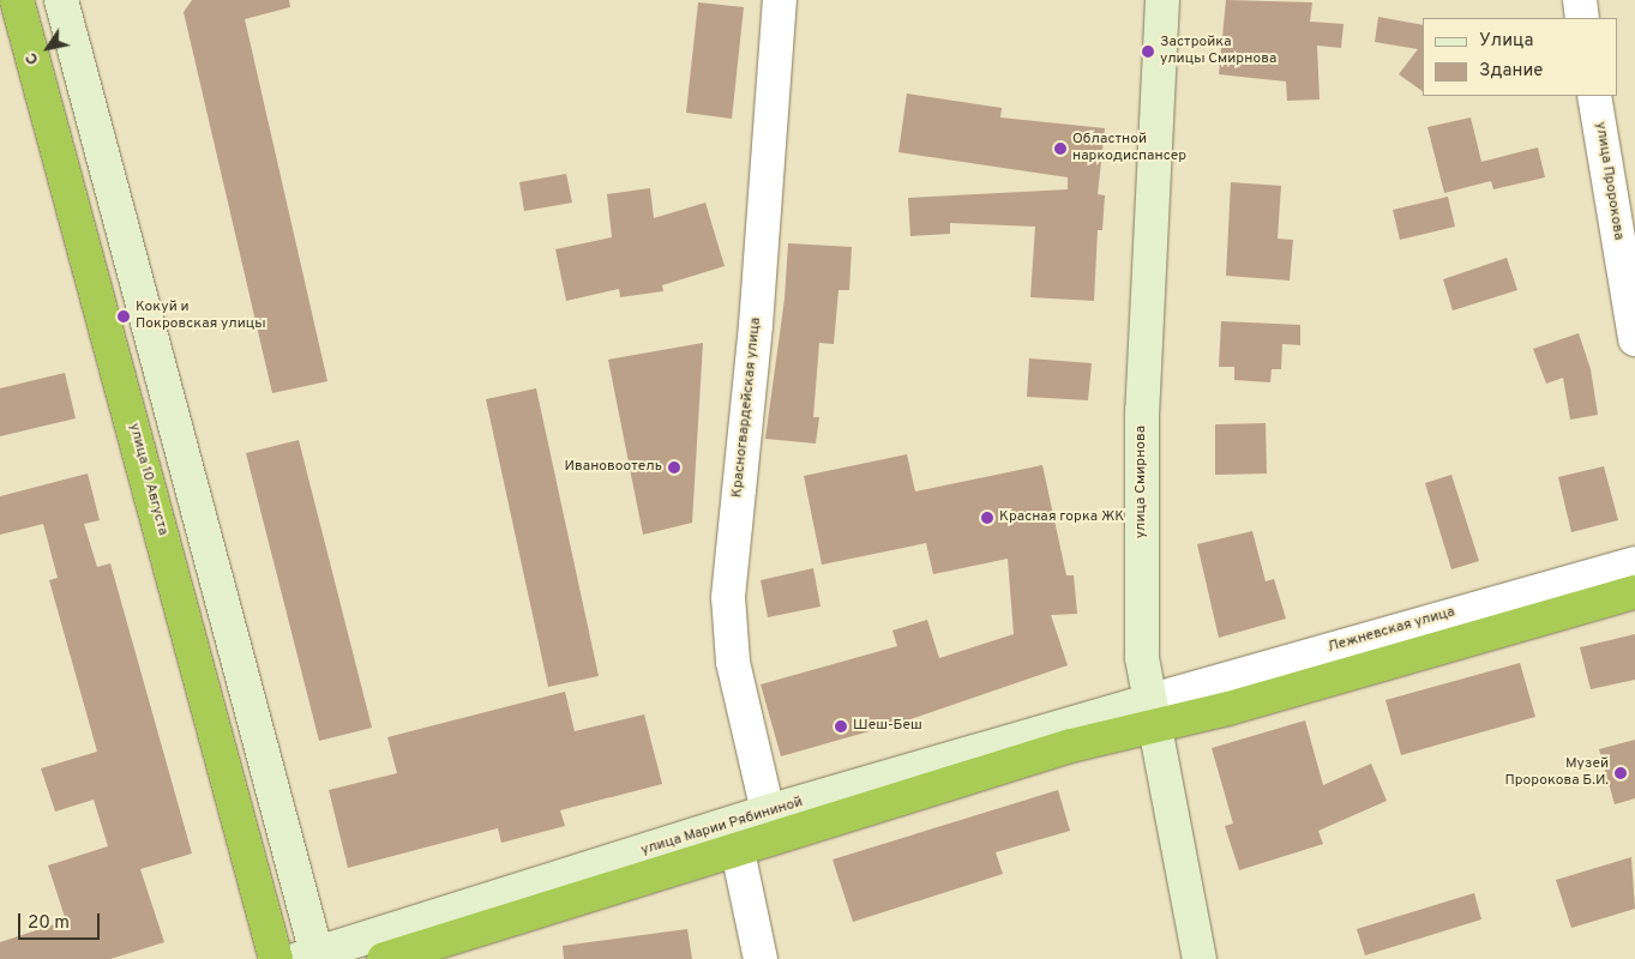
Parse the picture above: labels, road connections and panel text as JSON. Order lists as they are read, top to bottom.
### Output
{
  "streets": {
    "highway": ["улица 10 Августа", "Лежневская улица", "улица Марии Рябининой"],
    "main road": ["улица Смирнова"],
    "street": ["улица Пророкова", "Красногвардейская улица"]
  },
  "crossings": [
    ["Красногвардейская улица", "улица Марии Рябининой"],
    ["улица Смирнова", "Лежневская улица"],
    ["улица Смирнова", "улица Марии Рябининой"],
    ["Лежневская улица", "улица Марии Рябининой"]
  ],
  "places": [
    "Застройка улицы Смирнова",
    "Областной наркодиспансер",
    "Кокуй и Покровская улицы",
    "Ивановоотель",
    "Красная горка ЖК",
    "Шеш-Беш",
    "Музей Пророкова Б.И."
  ],
  "legend": ["Улица", "Здание"],
  "scale_bar": "20 m",
  "north": "bottom left"
}
